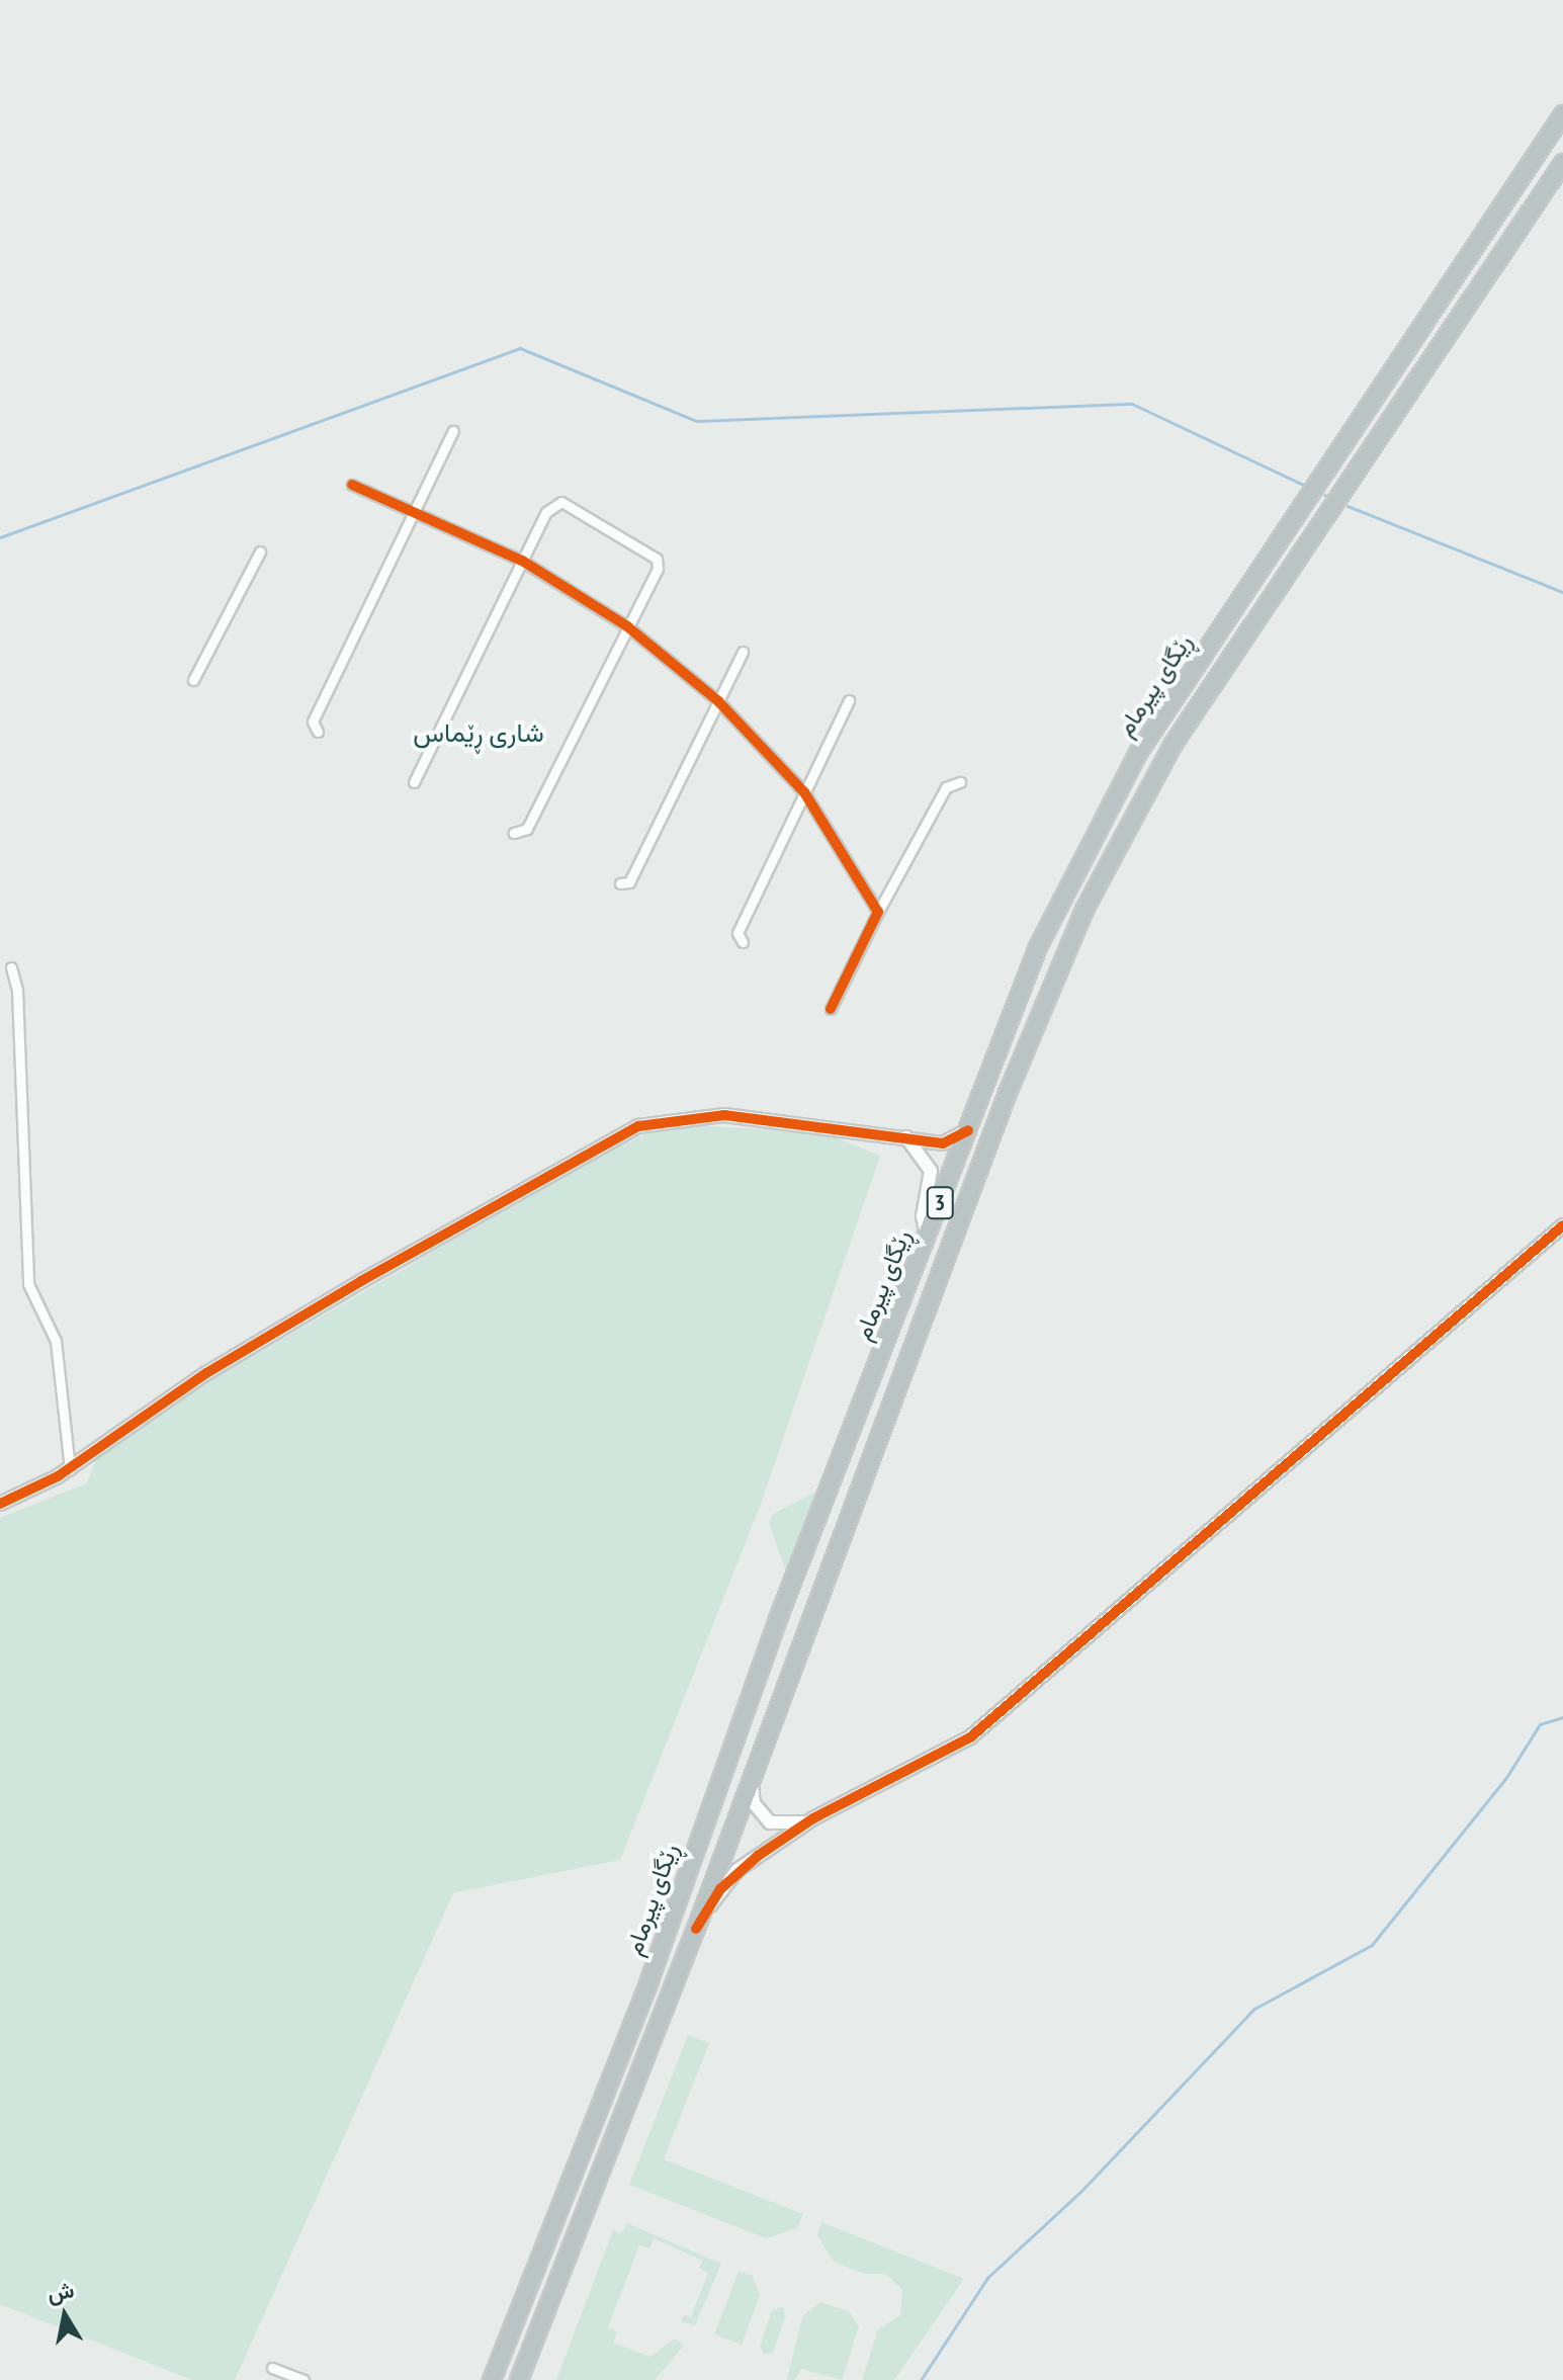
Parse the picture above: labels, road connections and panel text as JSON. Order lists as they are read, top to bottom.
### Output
{
  "streets": {
    "highway": ["ڕێگای پیرمام", "3"]
  },
  "districts": ["شاری ڕێماس"],
  "north": "top"
}
